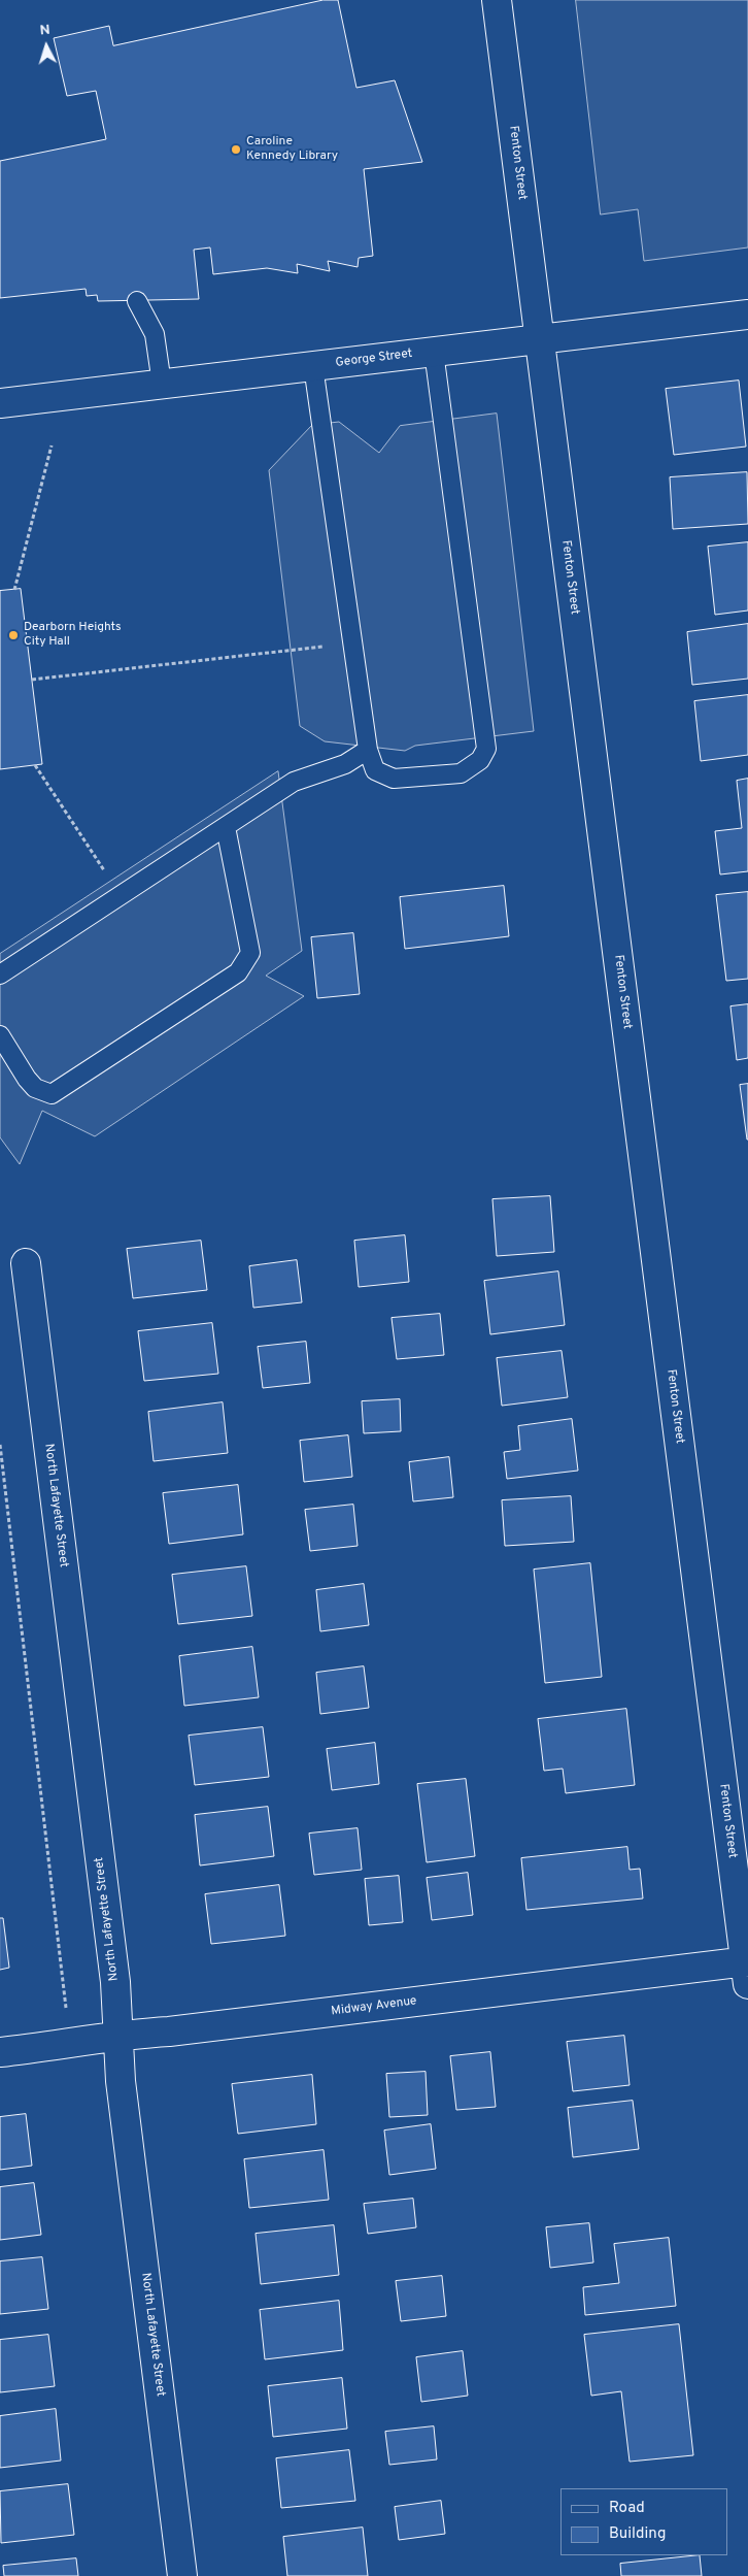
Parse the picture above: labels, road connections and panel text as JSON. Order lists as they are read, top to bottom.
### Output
{
  "streets": {
    "street": [
      "Fenton Street",
      "George Street",
      "North Lafayette Street",
      "Midway Avenue"
    ]
  },
  "crossings": [
    ["Fenton Street", "George Street"],
    ["Fenton Street", "Midway Avenue"],
    ["North Lafayette Street", "Midway Avenue"]
  ],
  "places": ["Caroline Kennedy Library", "Dearborn Heights City Hall"],
  "legend": ["Road", "Building"],
  "north": "top"
}
